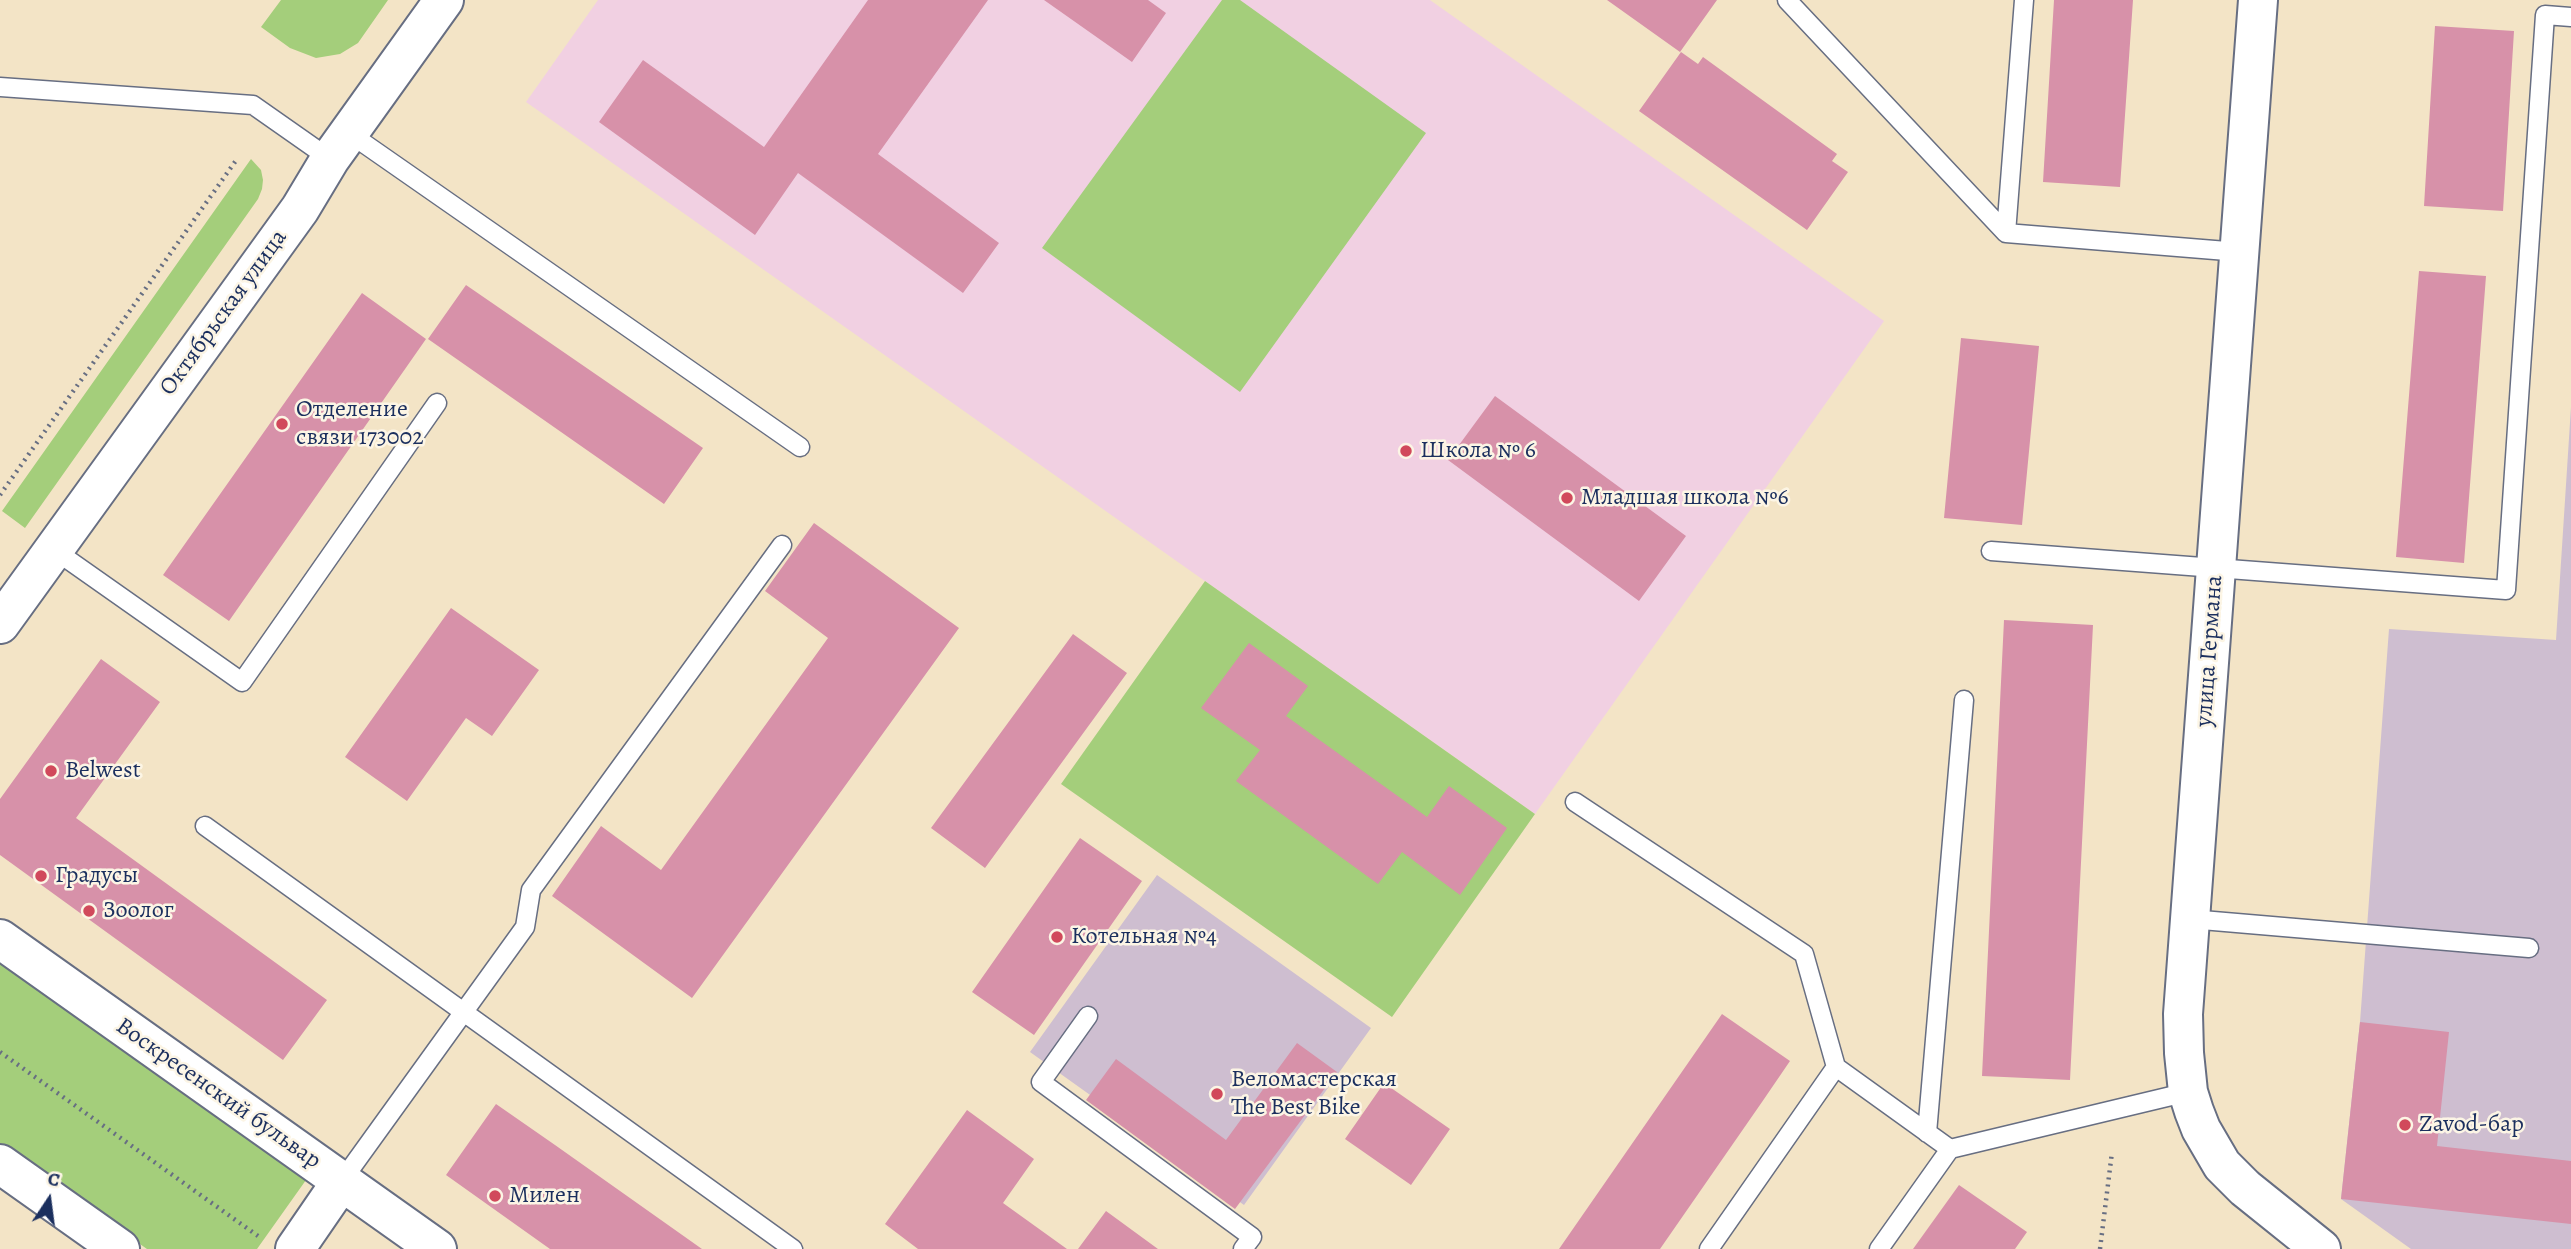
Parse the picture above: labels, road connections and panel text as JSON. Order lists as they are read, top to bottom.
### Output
{
  "streets": {
    "main road": ["Октябрьская улица", "улица Германа", "Воскресенский бульвар"]
  },
  "places": [
    "Отделение связи 173002",
    "Школа № 6",
    "Младшая школа №6",
    "Belwest",
    "Градусы",
    "Зоолог",
    "Котельная №4",
    "Веломастерская The Best Bike",
    "Zavod-бар",
    "Милен"
  ],
  "north": "top"
}
